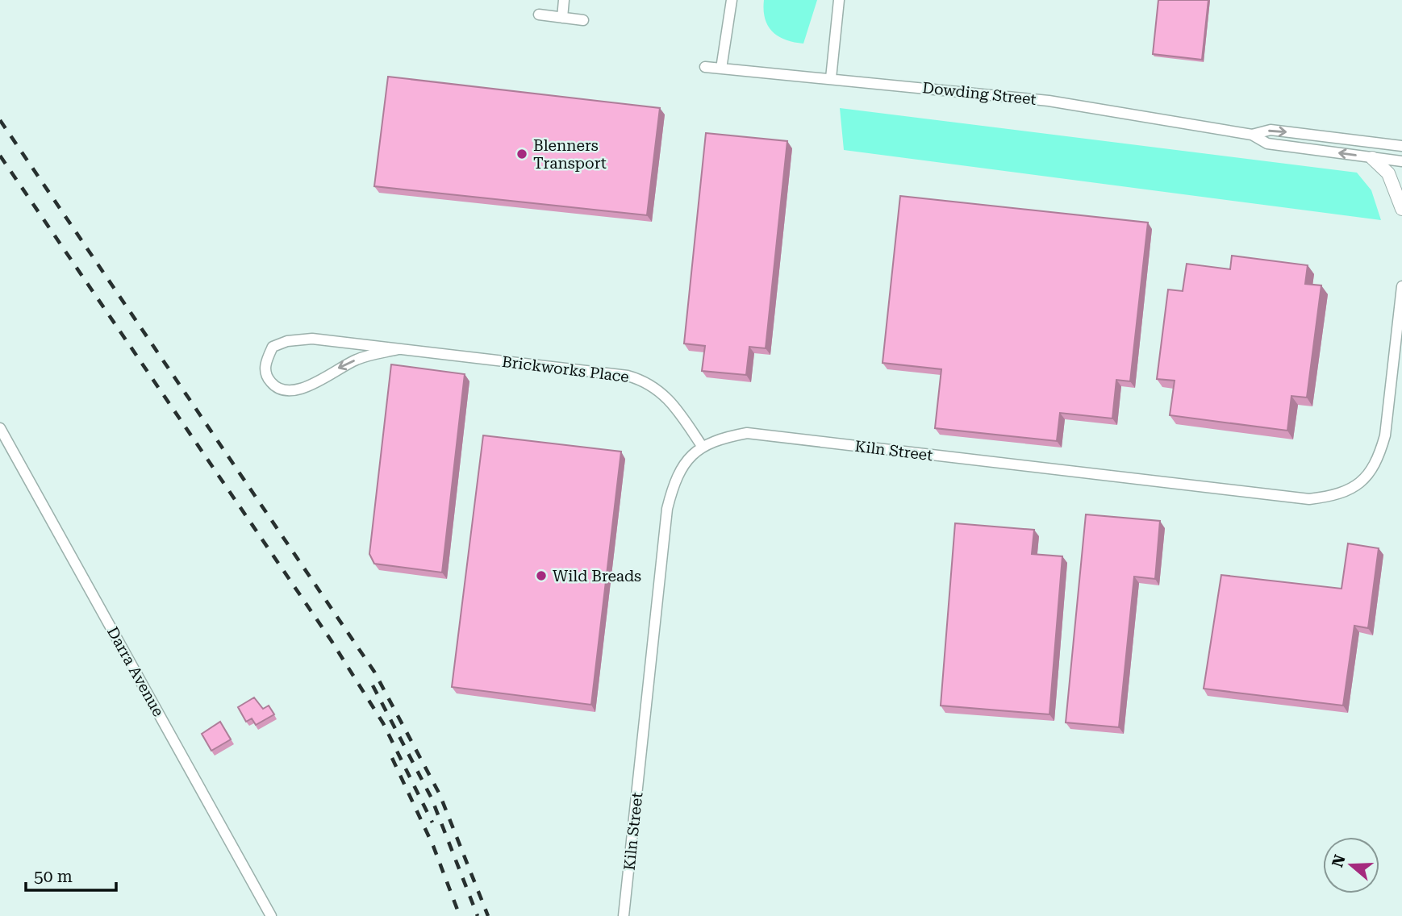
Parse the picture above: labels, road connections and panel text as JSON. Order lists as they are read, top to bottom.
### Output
{
  "streets": {
    "street": [
      "Dowding Street",
      "Brickworks Place",
      "Kiln Street",
      "Darra Avenue"
    ]
  },
  "crossings": [
    ["Brickworks Place", "Kiln Street"]
  ],
  "places": ["Blenners Transport", "Wild Breads"],
  "scale_bar": "50 m",
  "north": "left"
}
